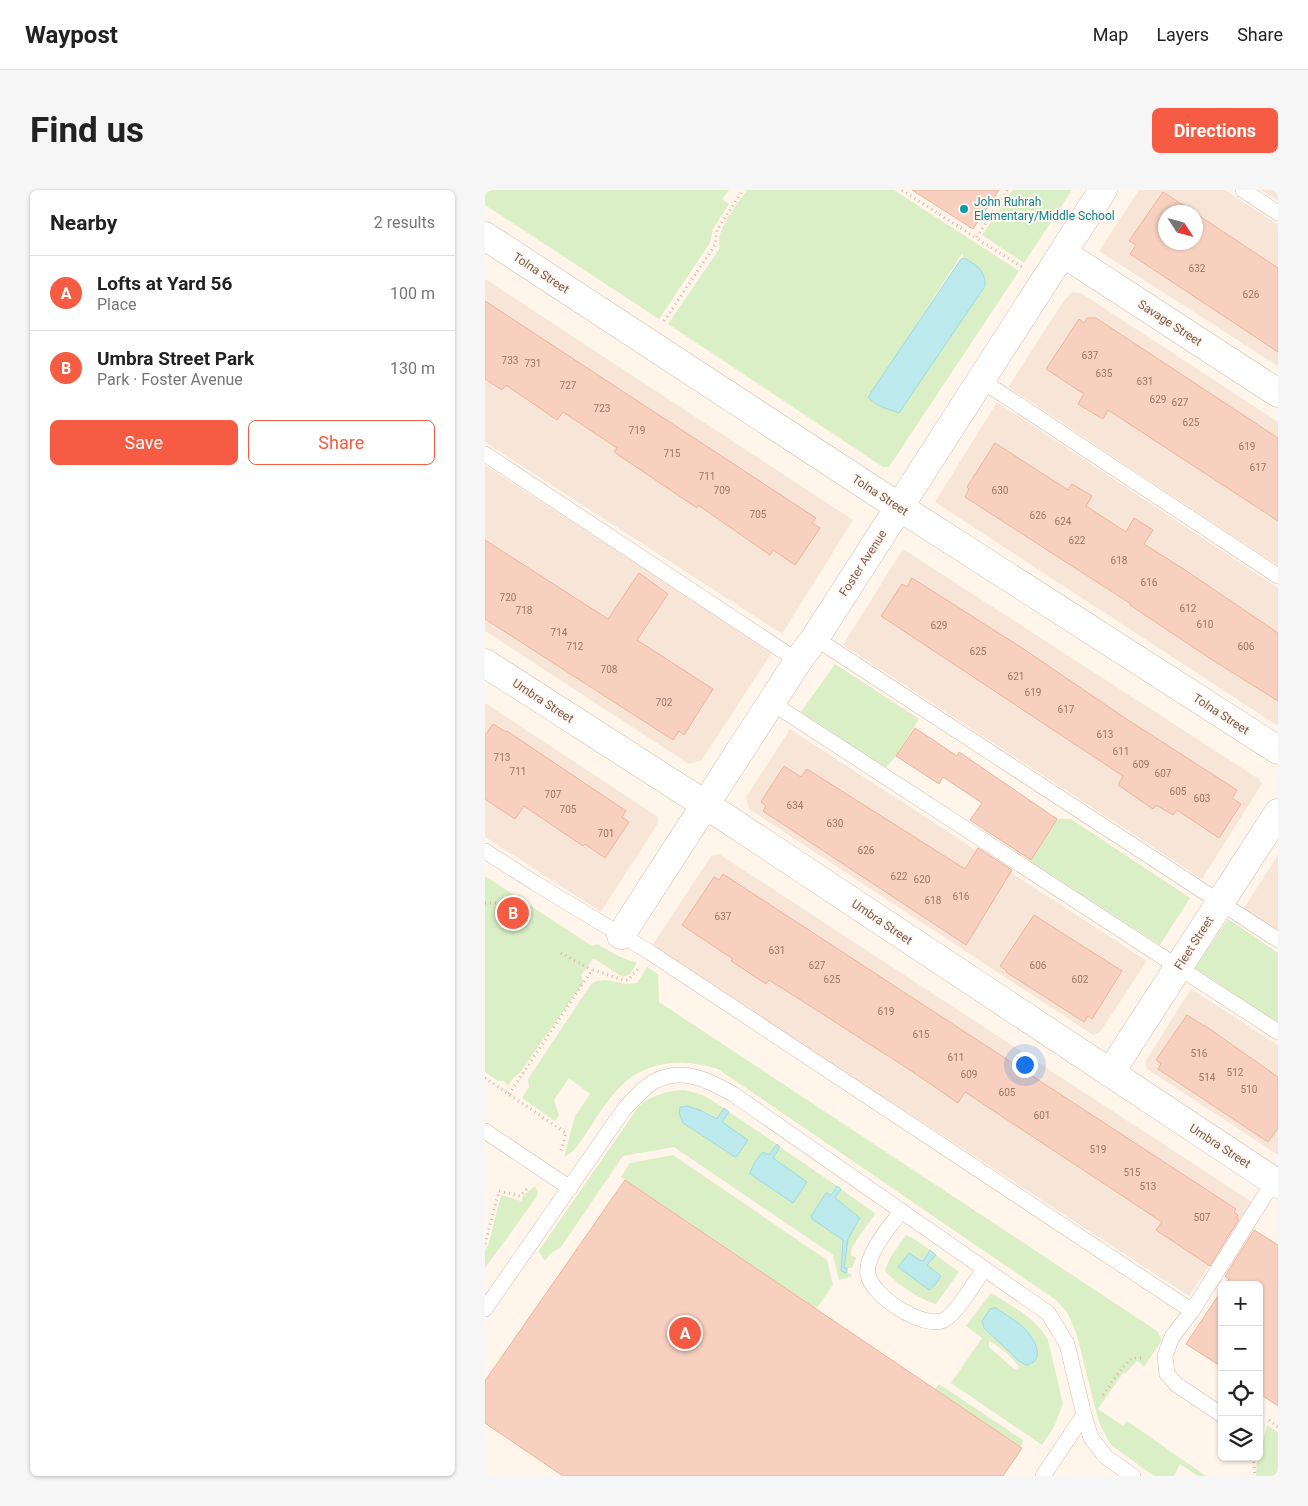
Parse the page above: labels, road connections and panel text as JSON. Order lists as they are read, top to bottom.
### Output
{
  "streets": {
    "street": [
      "Tolna Street",
      "Savage Street",
      "Foster Avenue",
      "Umbra Street",
      "Fleet Street"
    ]
  },
  "crossings": [
    ["Tolna Street", "Foster Avenue"],
    ["Savage Street", "Foster Avenue"],
    ["Foster Avenue", "Umbra Street"],
    ["Umbra Street", "Fleet Street"]
  ],
  "places": ["John Ruhrah Elementary/Middle School"],
  "house_numbers": [
    "632",
    "626",
    "637",
    "733",
    "731",
    "635",
    "631",
    "727",
    "629",
    "627",
    "723",
    "625",
    "719",
    "619",
    "715",
    "617",
    "711",
    "709",
    "630",
    "705",
    "626",
    "624",
    "622",
    "618",
    "616",
    "720",
    "612",
    "718",
    "610",
    "629",
    "714",
    "712",
    "606",
    "625",
    "708",
    "621",
    "619",
    "702",
    "617",
    "613",
    "611",
    "713",
    "609",
    "711",
    "607",
    "605",
    "707",
    "603",
    "634",
    "705",
    "630",
    "701",
    "626",
    "622",
    "620",
    "616",
    "618",
    "637",
    "631",
    "627",
    "606",
    "625",
    "602",
    "619",
    "615",
    "516",
    "611",
    "512",
    "609",
    "514",
    "510",
    "605",
    "601",
    "519",
    "515",
    "513",
    "507"
  ],
  "north": "bottom right",
  "page": {
    "header": "Waypost",
    "nav": ["Map", "Layers", "Share"],
    "buttons": [
      "Directions",
      ["Save", "Share"]
    ],
    "title": "Find us",
    "heading": ["Nearby", "2 results"],
    "list": [
      {
        "mark": "A",
        "name": "Lofts at Yard 56",
        "note": "Place",
        "value": "100 m"
      },
      {
        "mark": "B",
        "name": "Umbra Street Park",
        "note": "Park · Foster Avenue",
        "value": "130 m"
      }
    ],
    "pins": ["B", "A"],
    "map_buttons": ["+", "−"]
  }
}
